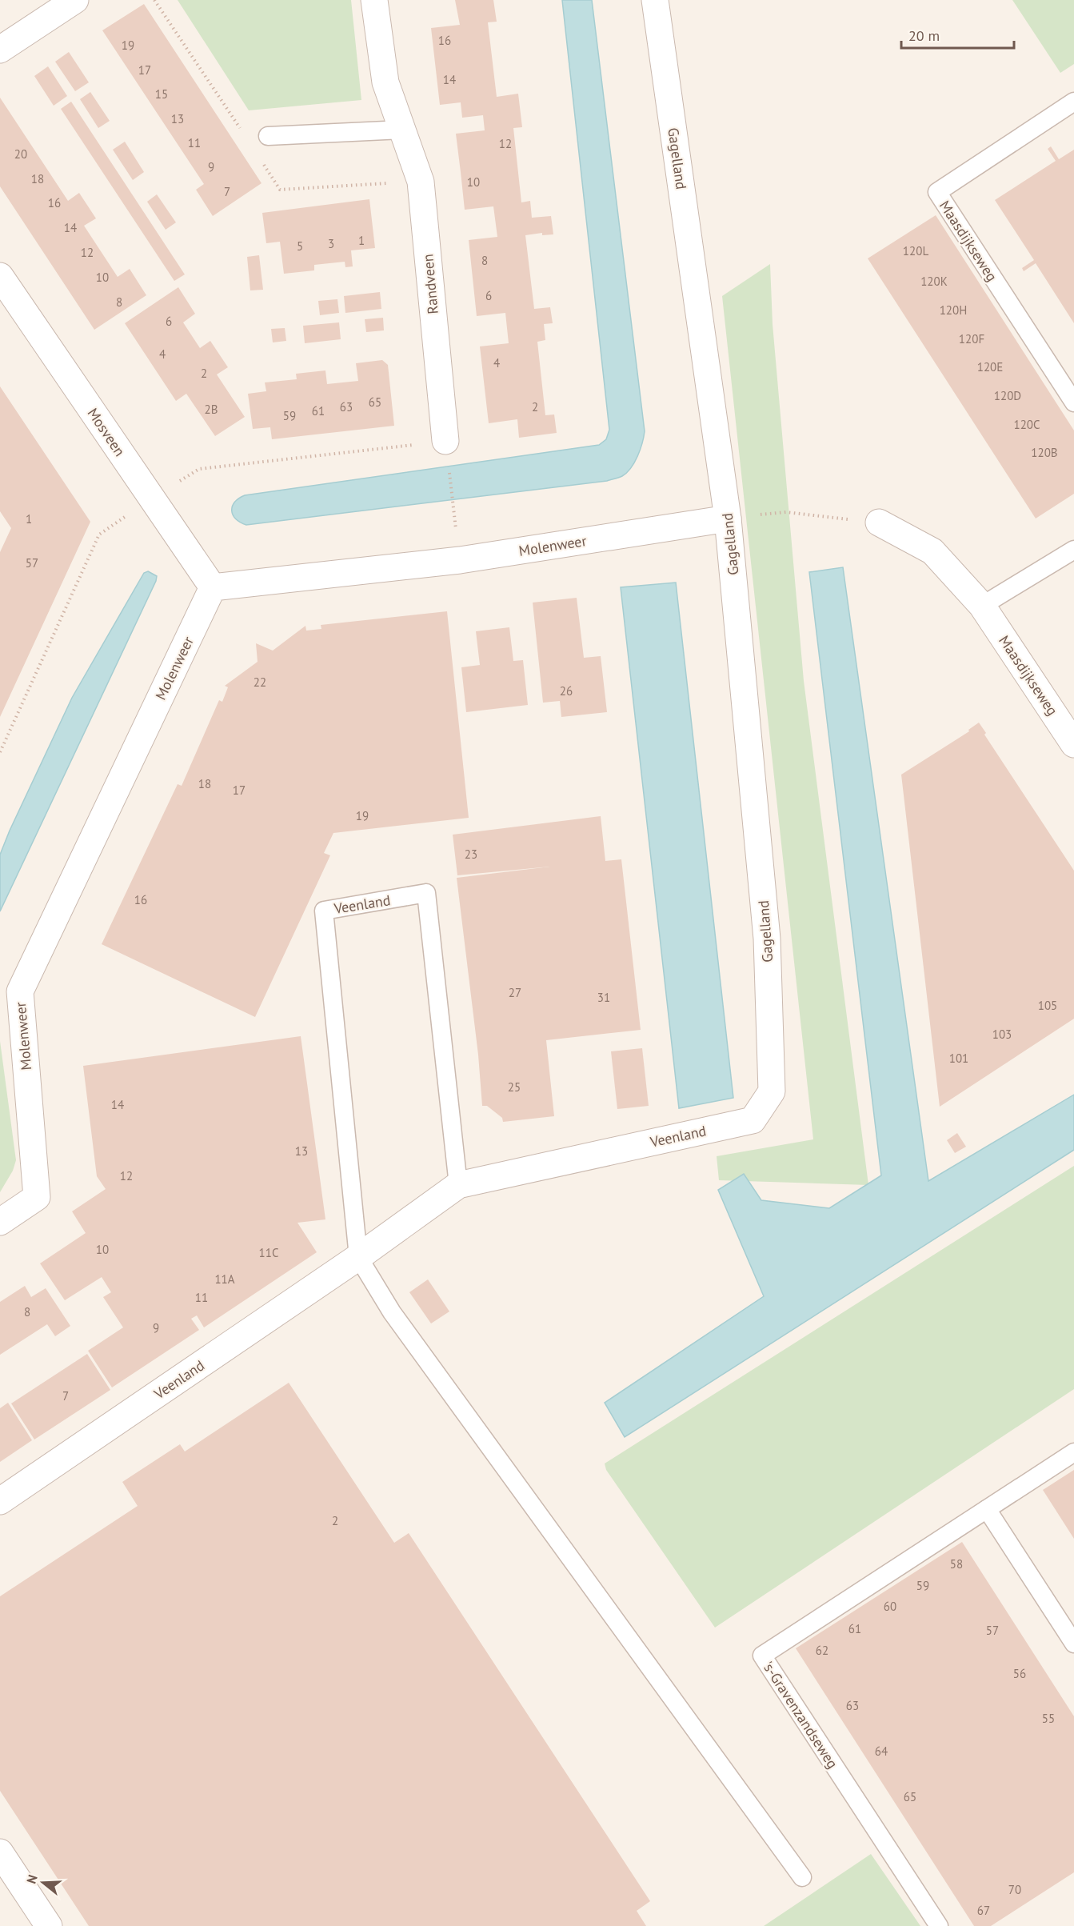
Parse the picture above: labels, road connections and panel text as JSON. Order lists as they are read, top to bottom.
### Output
{
  "streets": {
    "street": [
      "Gagelland",
      "Maasdijkseweg",
      "Randveen",
      "Mosveen",
      "Molenweer",
      "Veenland"
    ],
    "lane": ["'s-Gravenzandseweg"]
  },
  "crossings": [
    ["Gagelland", "Molenweer"],
    ["Gagelland", "Veenland"],
    ["Mosveen", "Molenweer"]
  ],
  "house_numbers": [
    "16",
    "19",
    "17",
    "14",
    "15",
    "13",
    "11",
    "12",
    "20",
    "9",
    "18",
    "10",
    "7",
    "16",
    "14",
    "1",
    "3",
    "5",
    "120L",
    "12",
    "8",
    "10",
    "120K",
    "6",
    "8",
    "120H",
    "6",
    "120F",
    "4",
    "4",
    "120E",
    "2",
    "120D",
    "65",
    "63",
    "2",
    "2B",
    "61",
    "59",
    "120C",
    "120B",
    "1",
    "57",
    "22",
    "26",
    "18",
    "17",
    "19",
    "23",
    "16",
    "27",
    "31",
    "105",
    "103",
    "101",
    "25",
    "14",
    "13",
    "12",
    "10",
    "11C",
    "11A",
    "11",
    "8",
    "9",
    "7",
    "2",
    "58",
    "59",
    "60",
    "61",
    "57",
    "62",
    "56",
    "63",
    "55",
    "64",
    "65",
    "70",
    "67"
  ],
  "scale_bar": "20 m",
  "north": "left"
}
